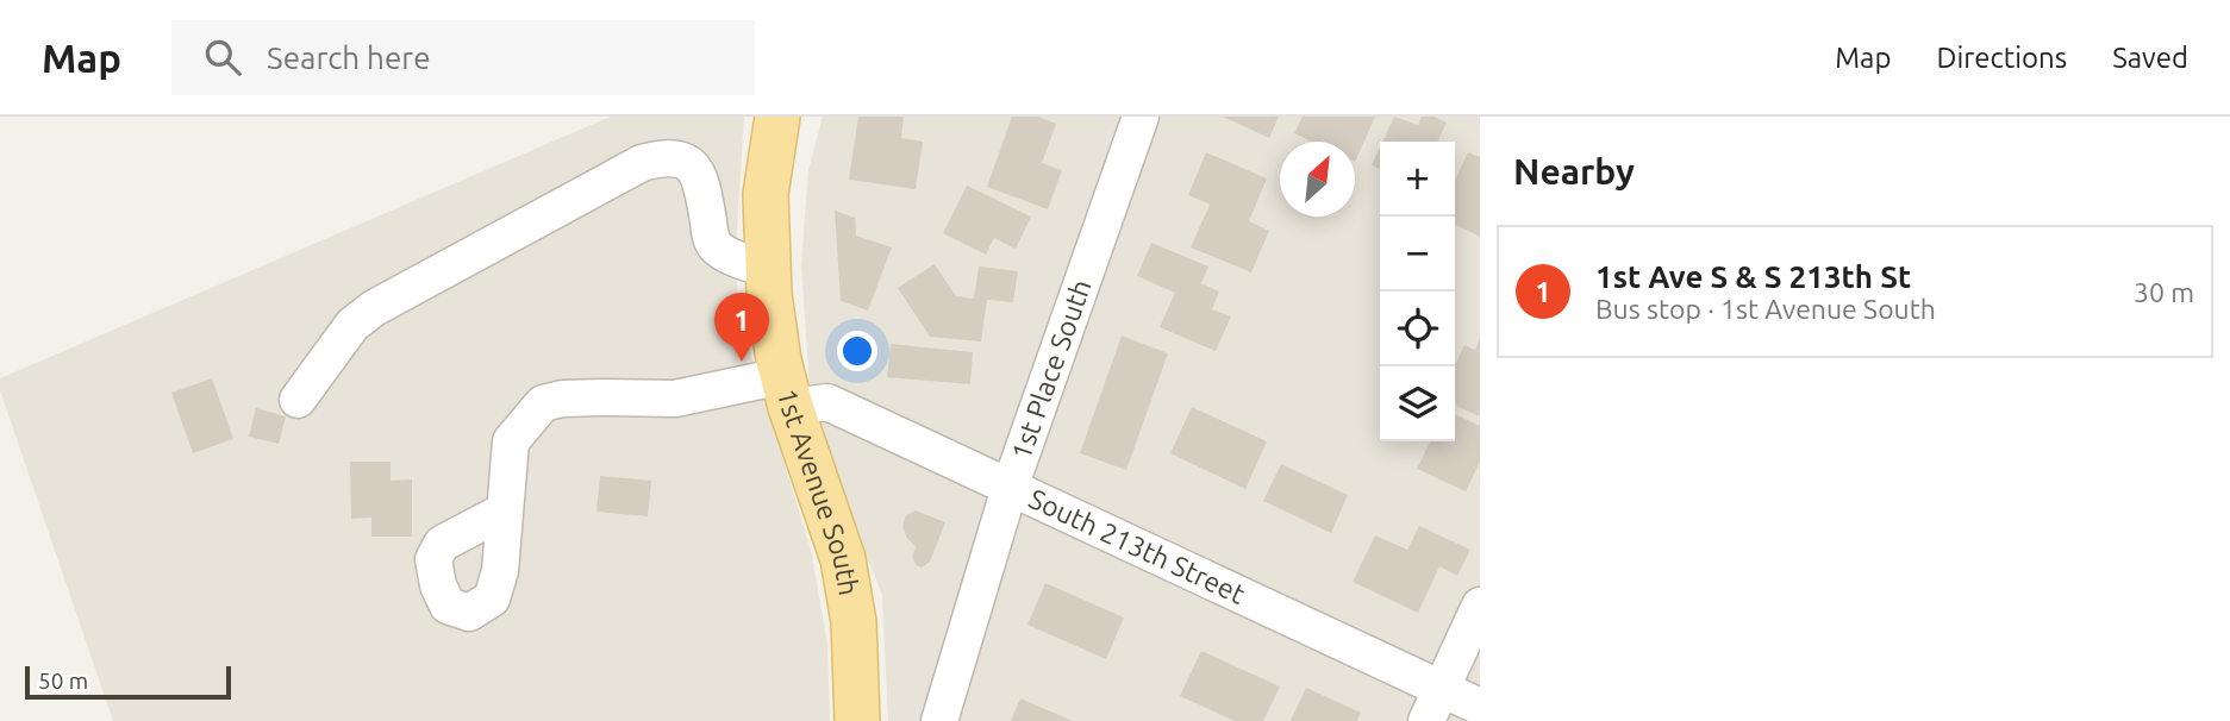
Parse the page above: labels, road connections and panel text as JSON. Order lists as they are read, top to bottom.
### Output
{
  "streets": {
    "main road": ["1st Avenue South"],
    "street": ["1st Place South", "South 213th Street"]
  },
  "crossings": [
    ["1st Place South", "South 213th Street"],
    ["1st Avenue South", "South 213th Street"]
  ],
  "scale_bar": "50 m",
  "north": "top right",
  "page": {
    "header": "Map",
    "search": "Search here",
    "nav": ["Map", "Directions", "Saved"],
    "heading": "Nearby",
    "map_buttons": ["+", "−"],
    "list": [
      {
        "mark": "1",
        "name": "1st Ave S & S 213th St",
        "note": "Bus stop · 1st Avenue South",
        "value": "30 m"
      }
    ],
    "pins": "1",
    "scale": "50 m"
  }
}
